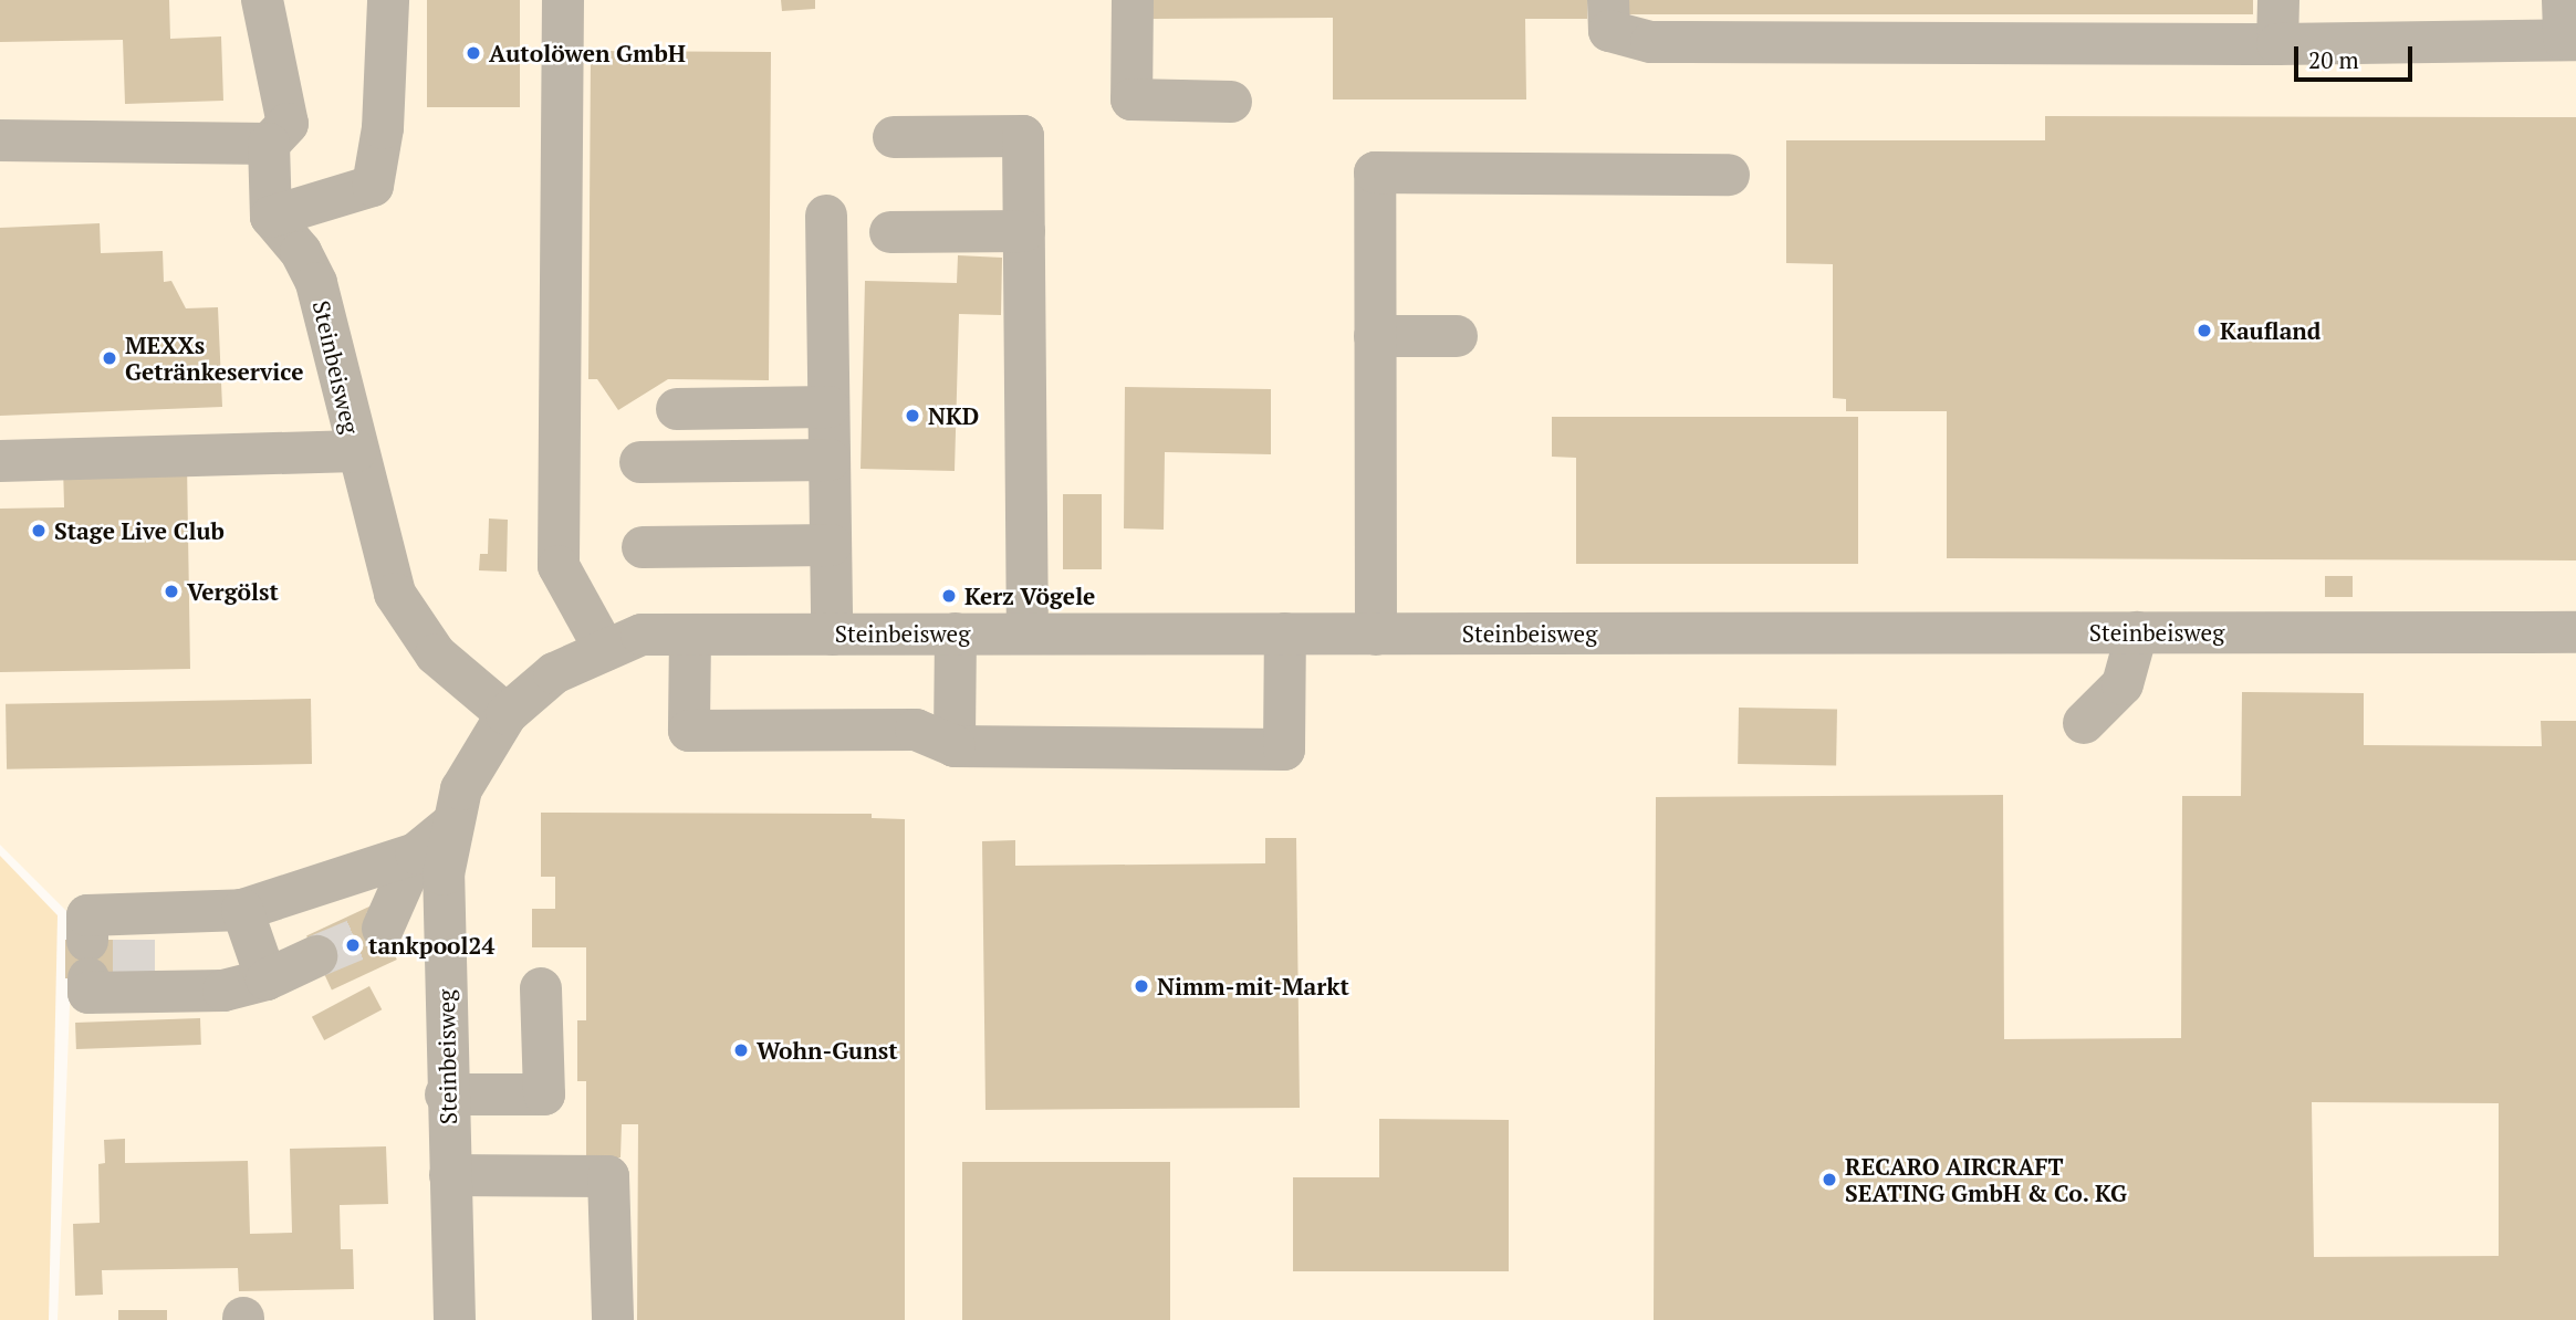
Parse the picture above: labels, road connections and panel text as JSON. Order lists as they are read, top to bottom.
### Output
{
  "streets": {
    "street": ["Steinbeisweg"]
  },
  "places": [
    "Autolöwen GmbH",
    "Kaufland",
    "MEXXs Getränkeservice",
    "NKD",
    "Stage Live Club",
    "Vergölst",
    "Kerz Vögele",
    "tankpool24",
    "Nimm-mit-Markt",
    "Wohn-Gunst",
    "RECARO AIRCRAFT SEATING GmbH & Co. KG"
  ],
  "scale_bar": "20 m"
}
